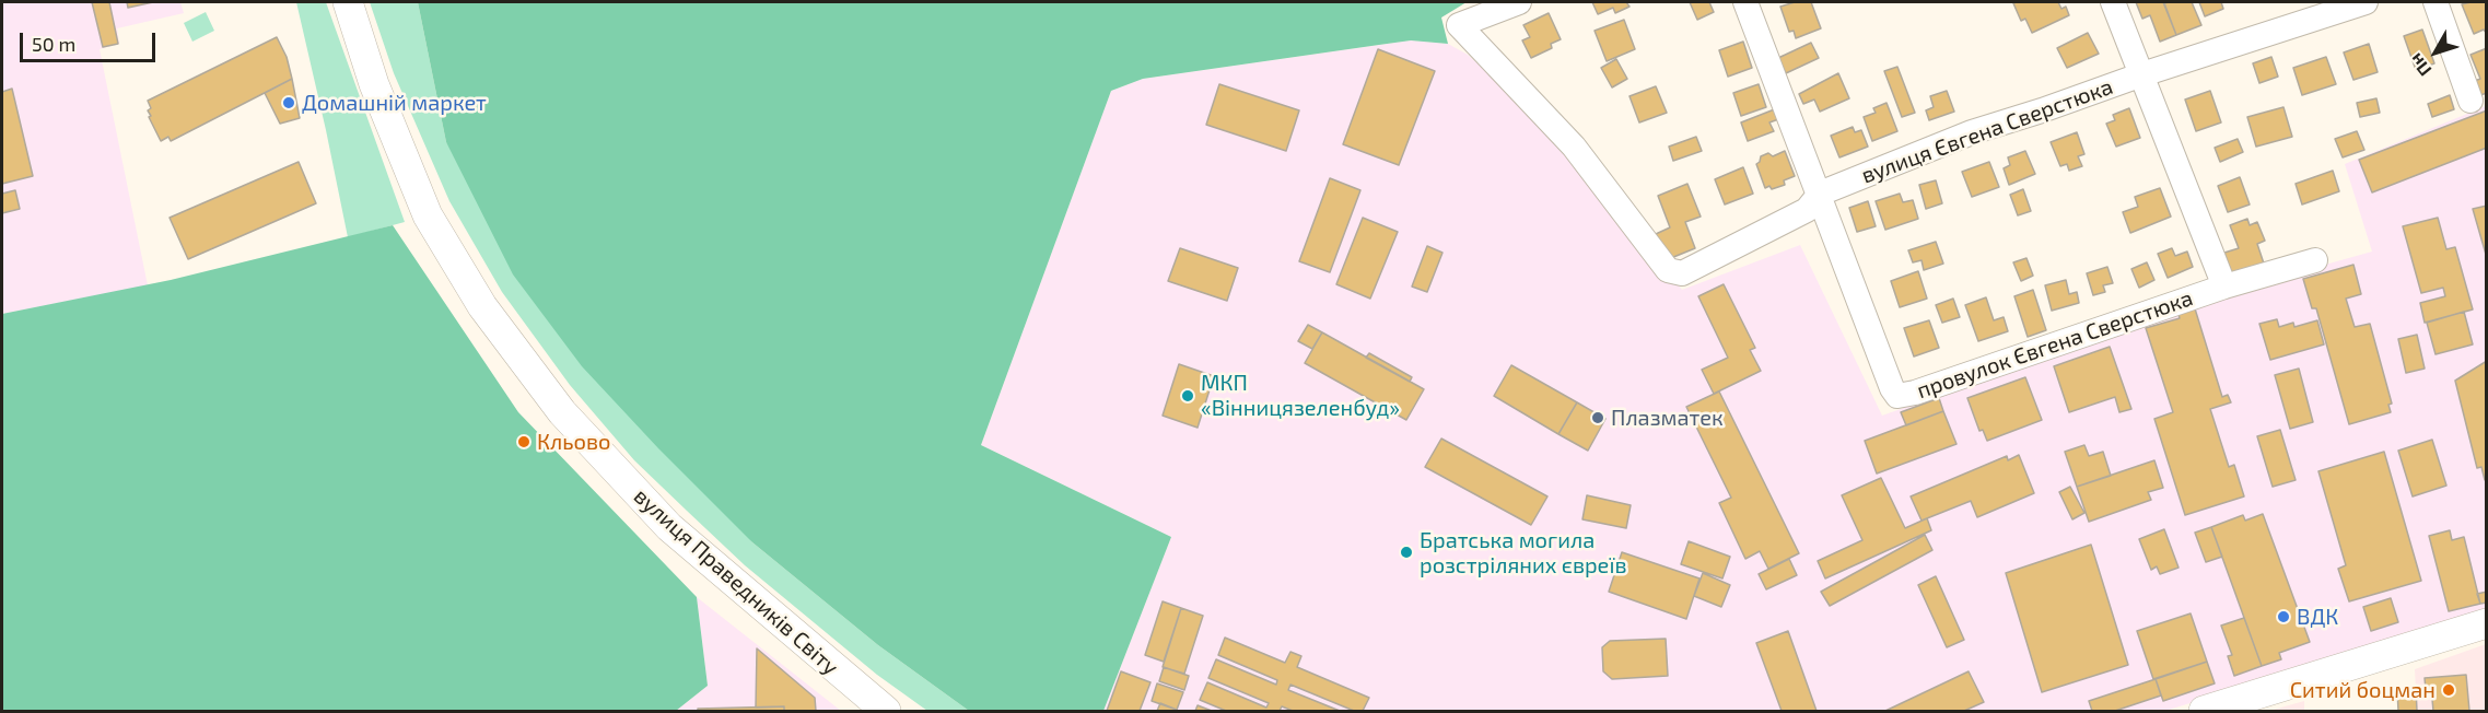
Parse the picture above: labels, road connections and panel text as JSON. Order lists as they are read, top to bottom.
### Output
{
  "streets": {
    "main road": ["вулиця Праведників Світу"],
    "street": ["вулиця Євгена Сверстюка", "провулок Євгена Сверстюка"]
  },
  "crossings": [
    ["вулиця Євгена Сверстюка", "провулок Євгена Сверстюка"]
  ],
  "places": [
    "Домашній маркет",
    "МКП «Вінницязеленбуд»",
    "Плазматек",
    "Кльово",
    "Братська могила розстріляних євреїв",
    "ВДК",
    "Ситий боцман"
  ],
  "scale_bar": "50 m",
  "north": "bottom left"
}
